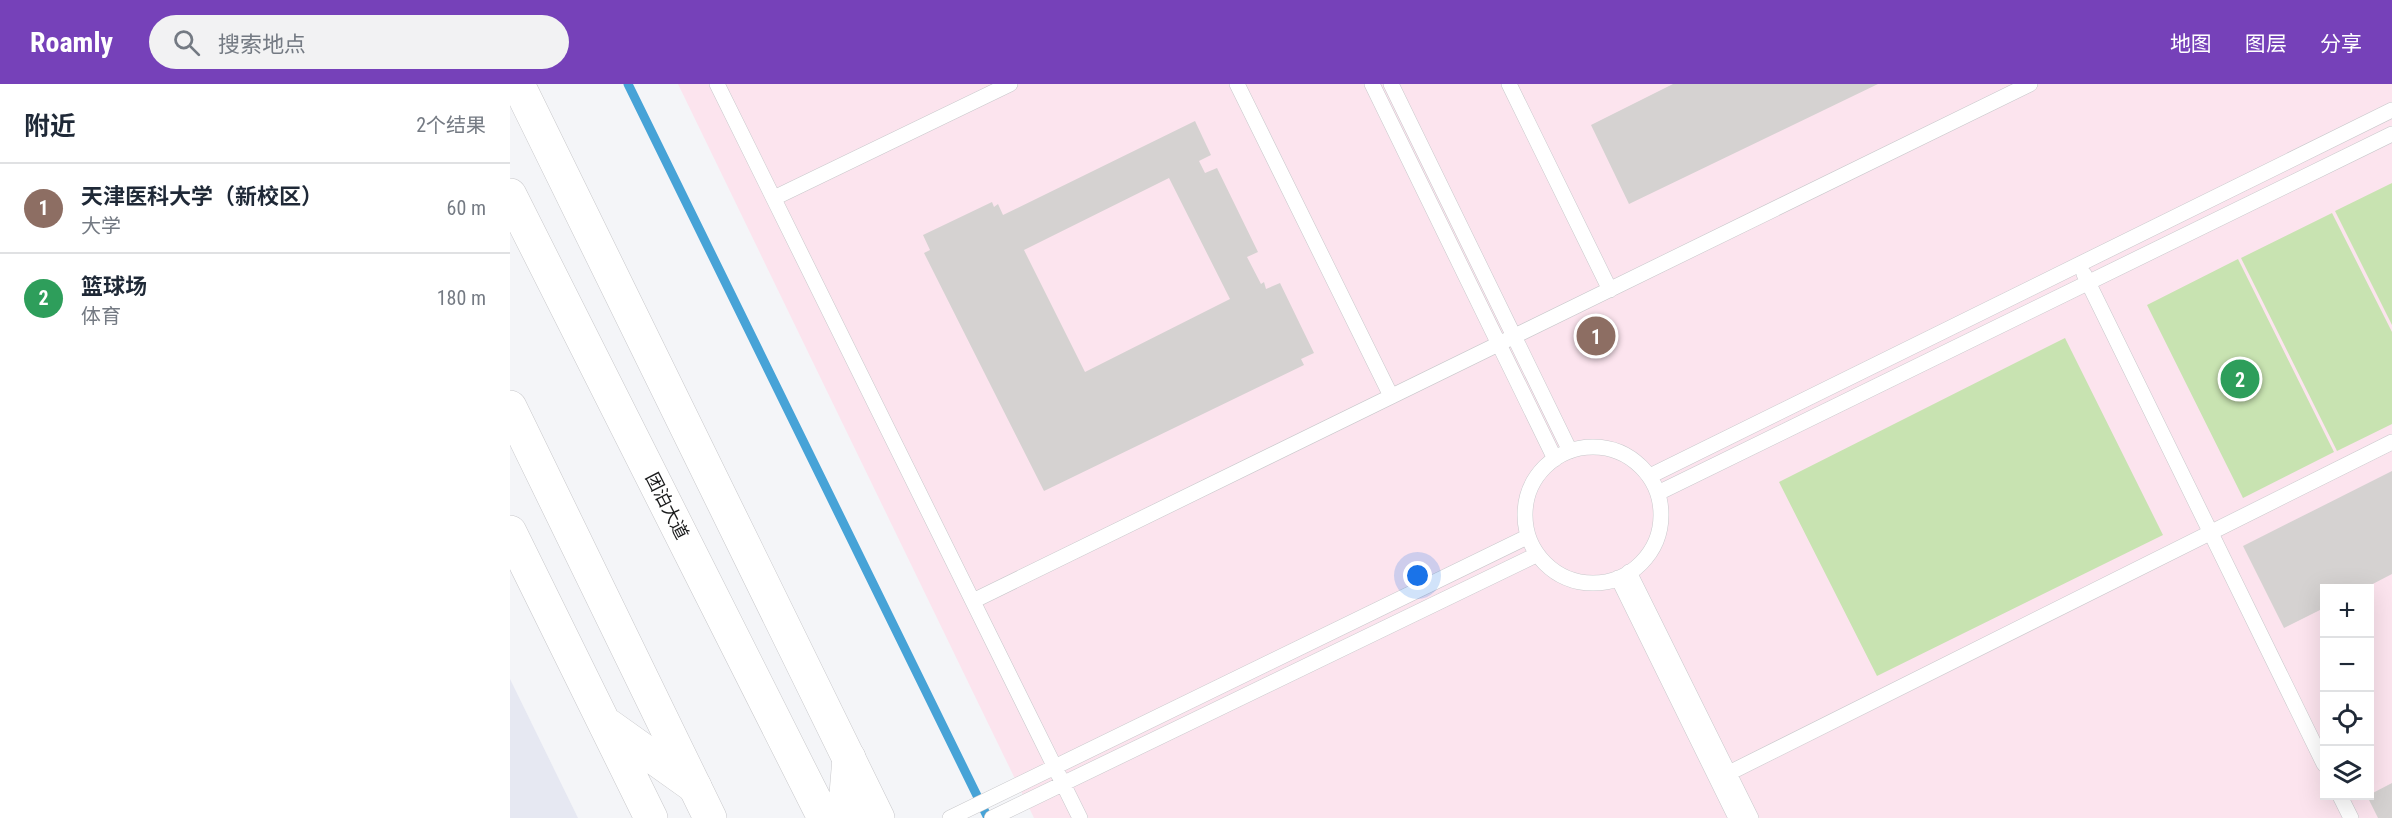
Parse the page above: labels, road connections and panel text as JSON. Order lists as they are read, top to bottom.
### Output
{
  "streets": {
    "main road": ["团泊大道"]
  },
  "page": {
    "header": "Roamly",
    "search": "搜索地点",
    "nav": ["地图", "图层", "分享"],
    "heading": ["附近", "2个结果"],
    "list": [
      {
        "mark": "1",
        "name": "天津医科大学（新校区）",
        "note": "大学",
        "value": "60 m"
      },
      {
        "mark": "2",
        "name": "篮球场",
        "note": "体育",
        "value": "180 m"
      }
    ],
    "pins": ["1", "2"],
    "map_buttons": ["+", "−"]
  }
}
